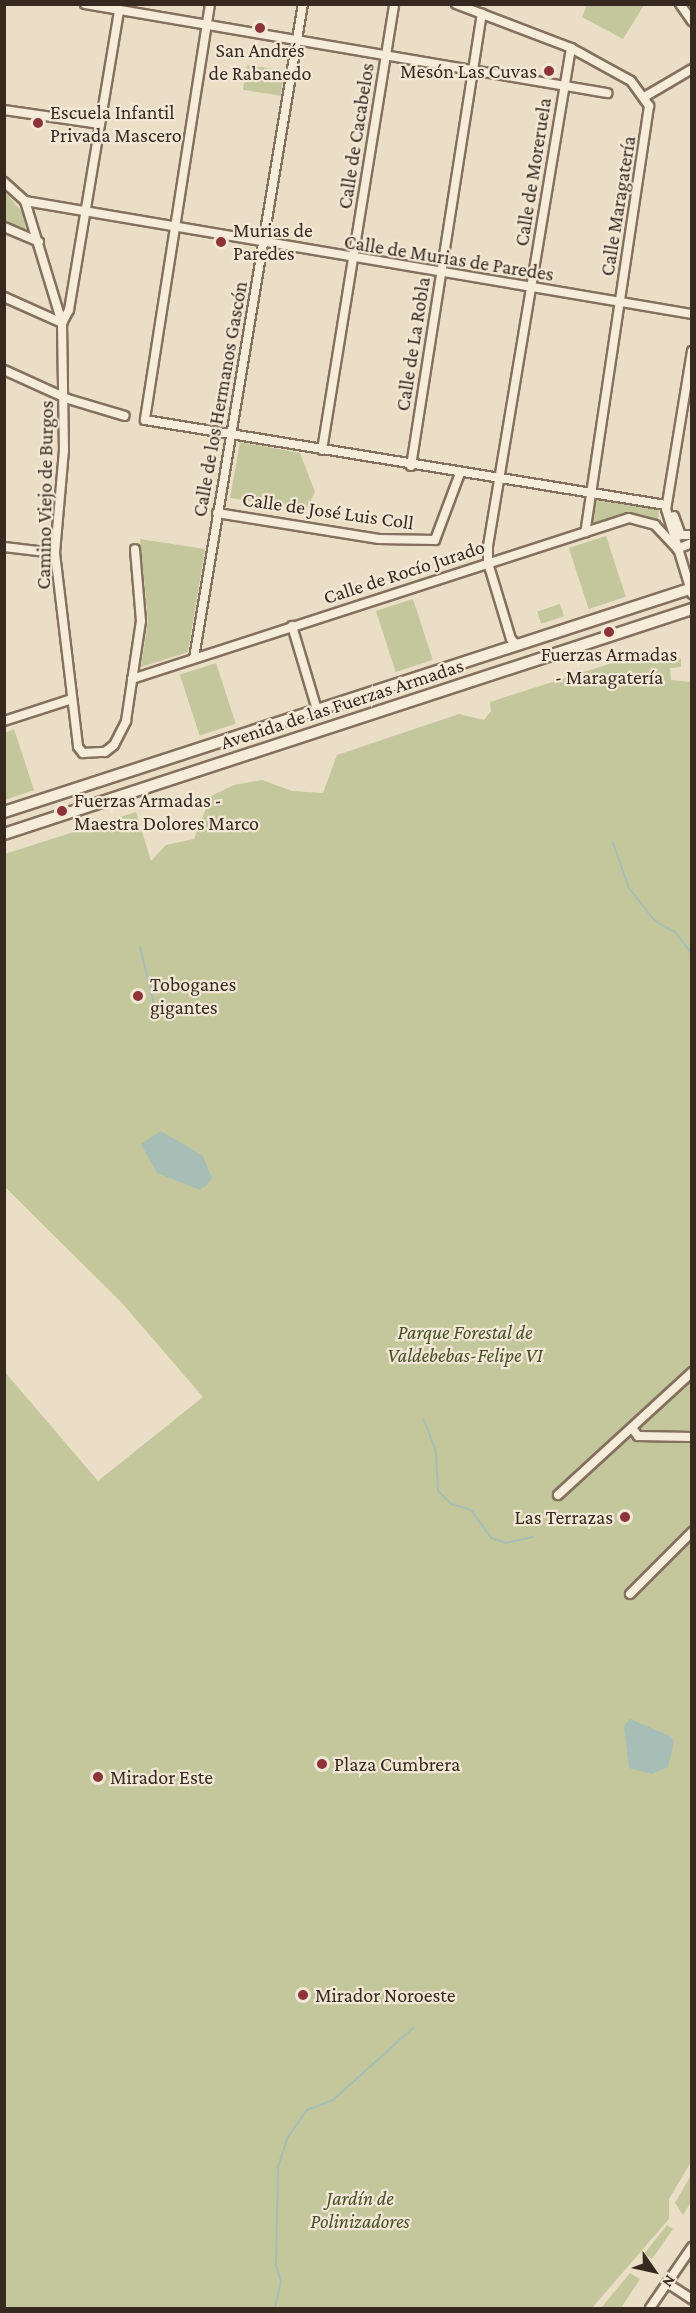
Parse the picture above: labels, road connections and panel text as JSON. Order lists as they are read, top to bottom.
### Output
{
  "streets": {
    "street": [
      "Calle de Cacabelos",
      "Calle de Moreruela",
      "Calle Maragatería",
      "Calle de Murias de Paredes",
      "Calle de La Robla",
      "Calle de los Hermanos Gascón",
      "Camino Viejo de Burgos",
      "Calle de José Luis Coll",
      "Calle de Rocío Jurado",
      "Avenida de las Fuerzas Armadas"
    ]
  },
  "crossings": [
    ["Calle de Cacabelos", "Calle de Murias de Paredes"],
    ["Calle de Moreruela", "Calle de Murias de Paredes"],
    ["Calle de Moreruela", "Calle de Rocío Jurado"],
    ["Calle Maragatería", "Calle de Murias de Paredes"],
    ["Calle Maragatería", "Calle de Rocío Jurado"],
    ["Calle de Murias de Paredes", "Calle de La Robla"],
    ["Calle de Murias de Paredes", "Calle de los Hermanos Gascón"],
    ["Calle de Murias de Paredes", "Camino Viejo de Burgos"],
    ["Calle de los Hermanos Gascón", "Calle de José Luis Coll"],
    ["Calle de los Hermanos Gascón", "Calle de Rocío Jurado"],
    ["Camino Viejo de Burgos", "Calle de Rocío Jurado"]
  ],
  "parks": ["Parque Forestal de Valdebebas-Felipe VI", "Jardín de Polinizadores"],
  "places": [
    "San Andrés de Rabanedo",
    "Mesón Las Cuvas",
    "Escuela Infantil Privada Mascero",
    "Murias de Paredes",
    "Fuerzas Armadas - Maragatería",
    "Fuerzas Armadas - Maestra Dolores Marco",
    "Toboganes gigantes",
    "Las Terrazas",
    "Plaza Cumbrera",
    "Mirador Este",
    "Mirador Noroeste"
  ],
  "north": "bottom right"
}
